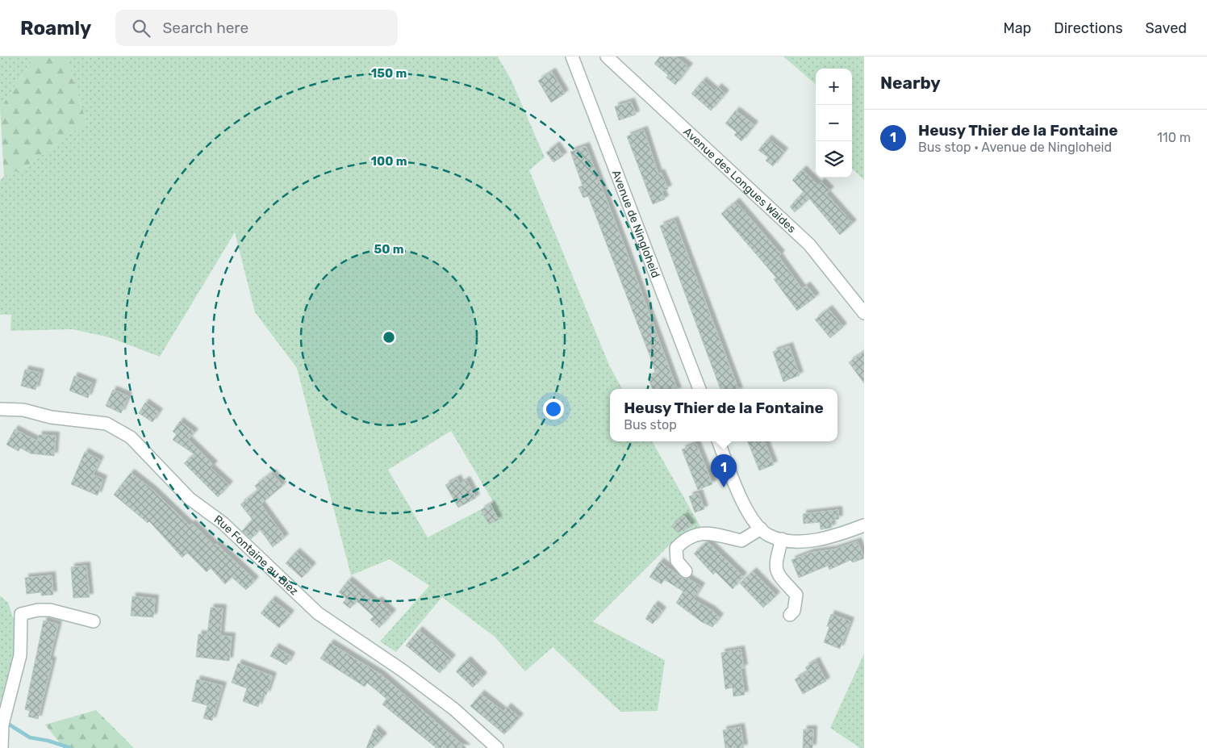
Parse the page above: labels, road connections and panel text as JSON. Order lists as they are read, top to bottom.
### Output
{
  "streets": {
    "street": ["Avenue des Longues Waides", "Avenue de Ningloheid", "Rue Fontaine au Biez"]
  },
  "page": {
    "header": "Roamly",
    "search": "Search here",
    "nav": ["Map", "Directions", "Saved"],
    "heading": "Nearby",
    "map_buttons": ["+", "−"],
    "list": [
      {
        "mark": "1",
        "name": "Heusy Thier de la Fontaine",
        "note": "Bus stop · Avenue de Ningloheid",
        "value": "110 m"
      }
    ],
    "popup": ["Heusy Thier de la Fontaine", "Bus stop"],
    "pins": "1"
  },
  "rings": ["150 m", "100 m", "50 m"]
}
